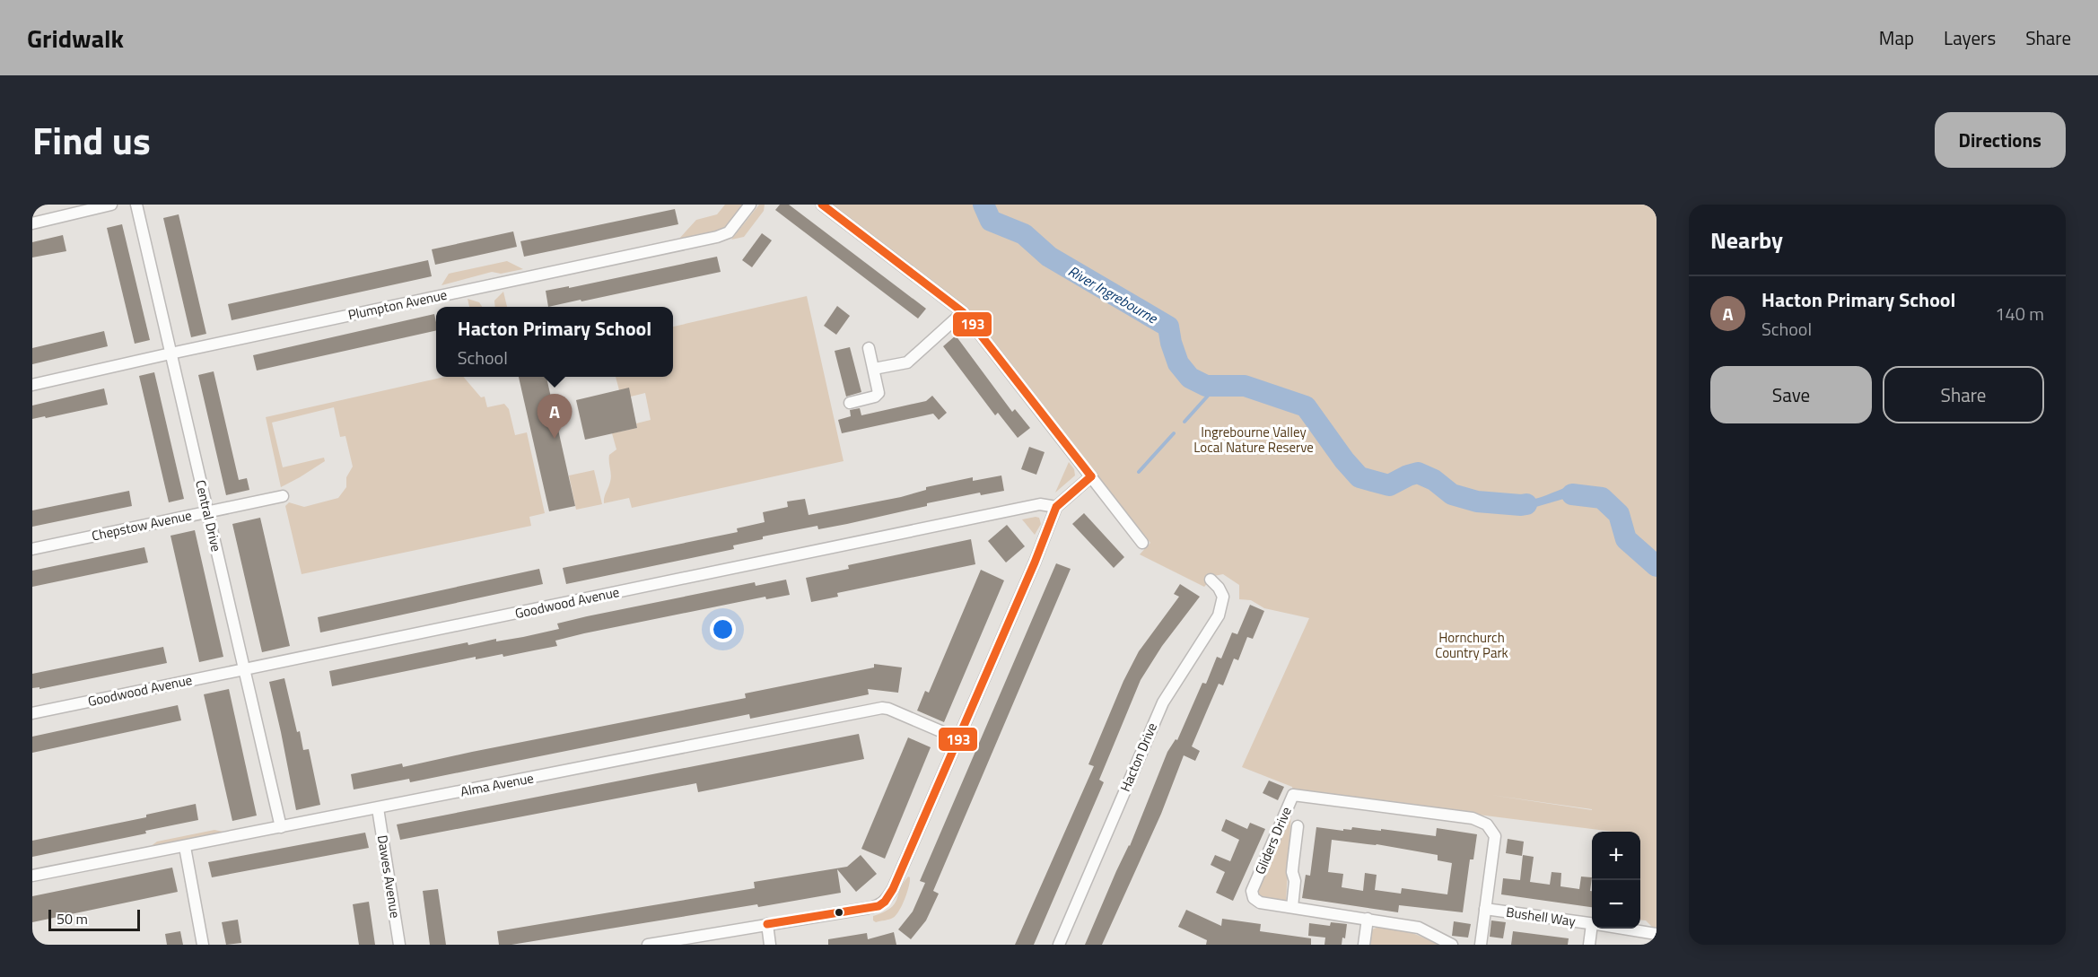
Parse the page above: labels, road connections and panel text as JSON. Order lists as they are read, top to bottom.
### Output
{
  "streets": {
    "street": [
      "Plumpton Avenue",
      "Central Drive",
      "Chepstow Avenue",
      "Goodwood Avenue",
      "Hacton Drive",
      "Alma Avenue",
      "Gliders Drive",
      "Dawes Avenue",
      "Bushell Way"
    ]
  },
  "crossings": [
    ["Plumpton Avenue", "Central Drive"],
    ["Central Drive", "Chepstow Avenue"],
    ["Central Drive", "Goodwood Avenue"],
    ["Central Drive", "Alma Avenue"],
    ["Alma Avenue", "Dawes Avenue"],
    ["Gliders Drive", "Bushell Way"]
  ],
  "water": ["River Ingrebourne"],
  "parks": ["Ingrebourne Valley Local Nature Reserve", "Hornchurch Country Park"],
  "lines": ["transit line 193"],
  "scale_bar": "50 m",
  "page": {
    "header": "Gridwalk",
    "nav": ["Map", "Layers", "Share"],
    "title": "Find us",
    "buttons": [
      "Directions",
      ["Save", "Share"]
    ],
    "heading": "Nearby",
    "list": [
      {
        "mark": "A",
        "name": "Hacton Primary School",
        "note": "School",
        "value": "140 m"
      }
    ],
    "popup": ["Hacton Primary School", "School"],
    "pins": "A",
    "map_buttons": ["+", "−"],
    "scale": "50 m"
  }
}
